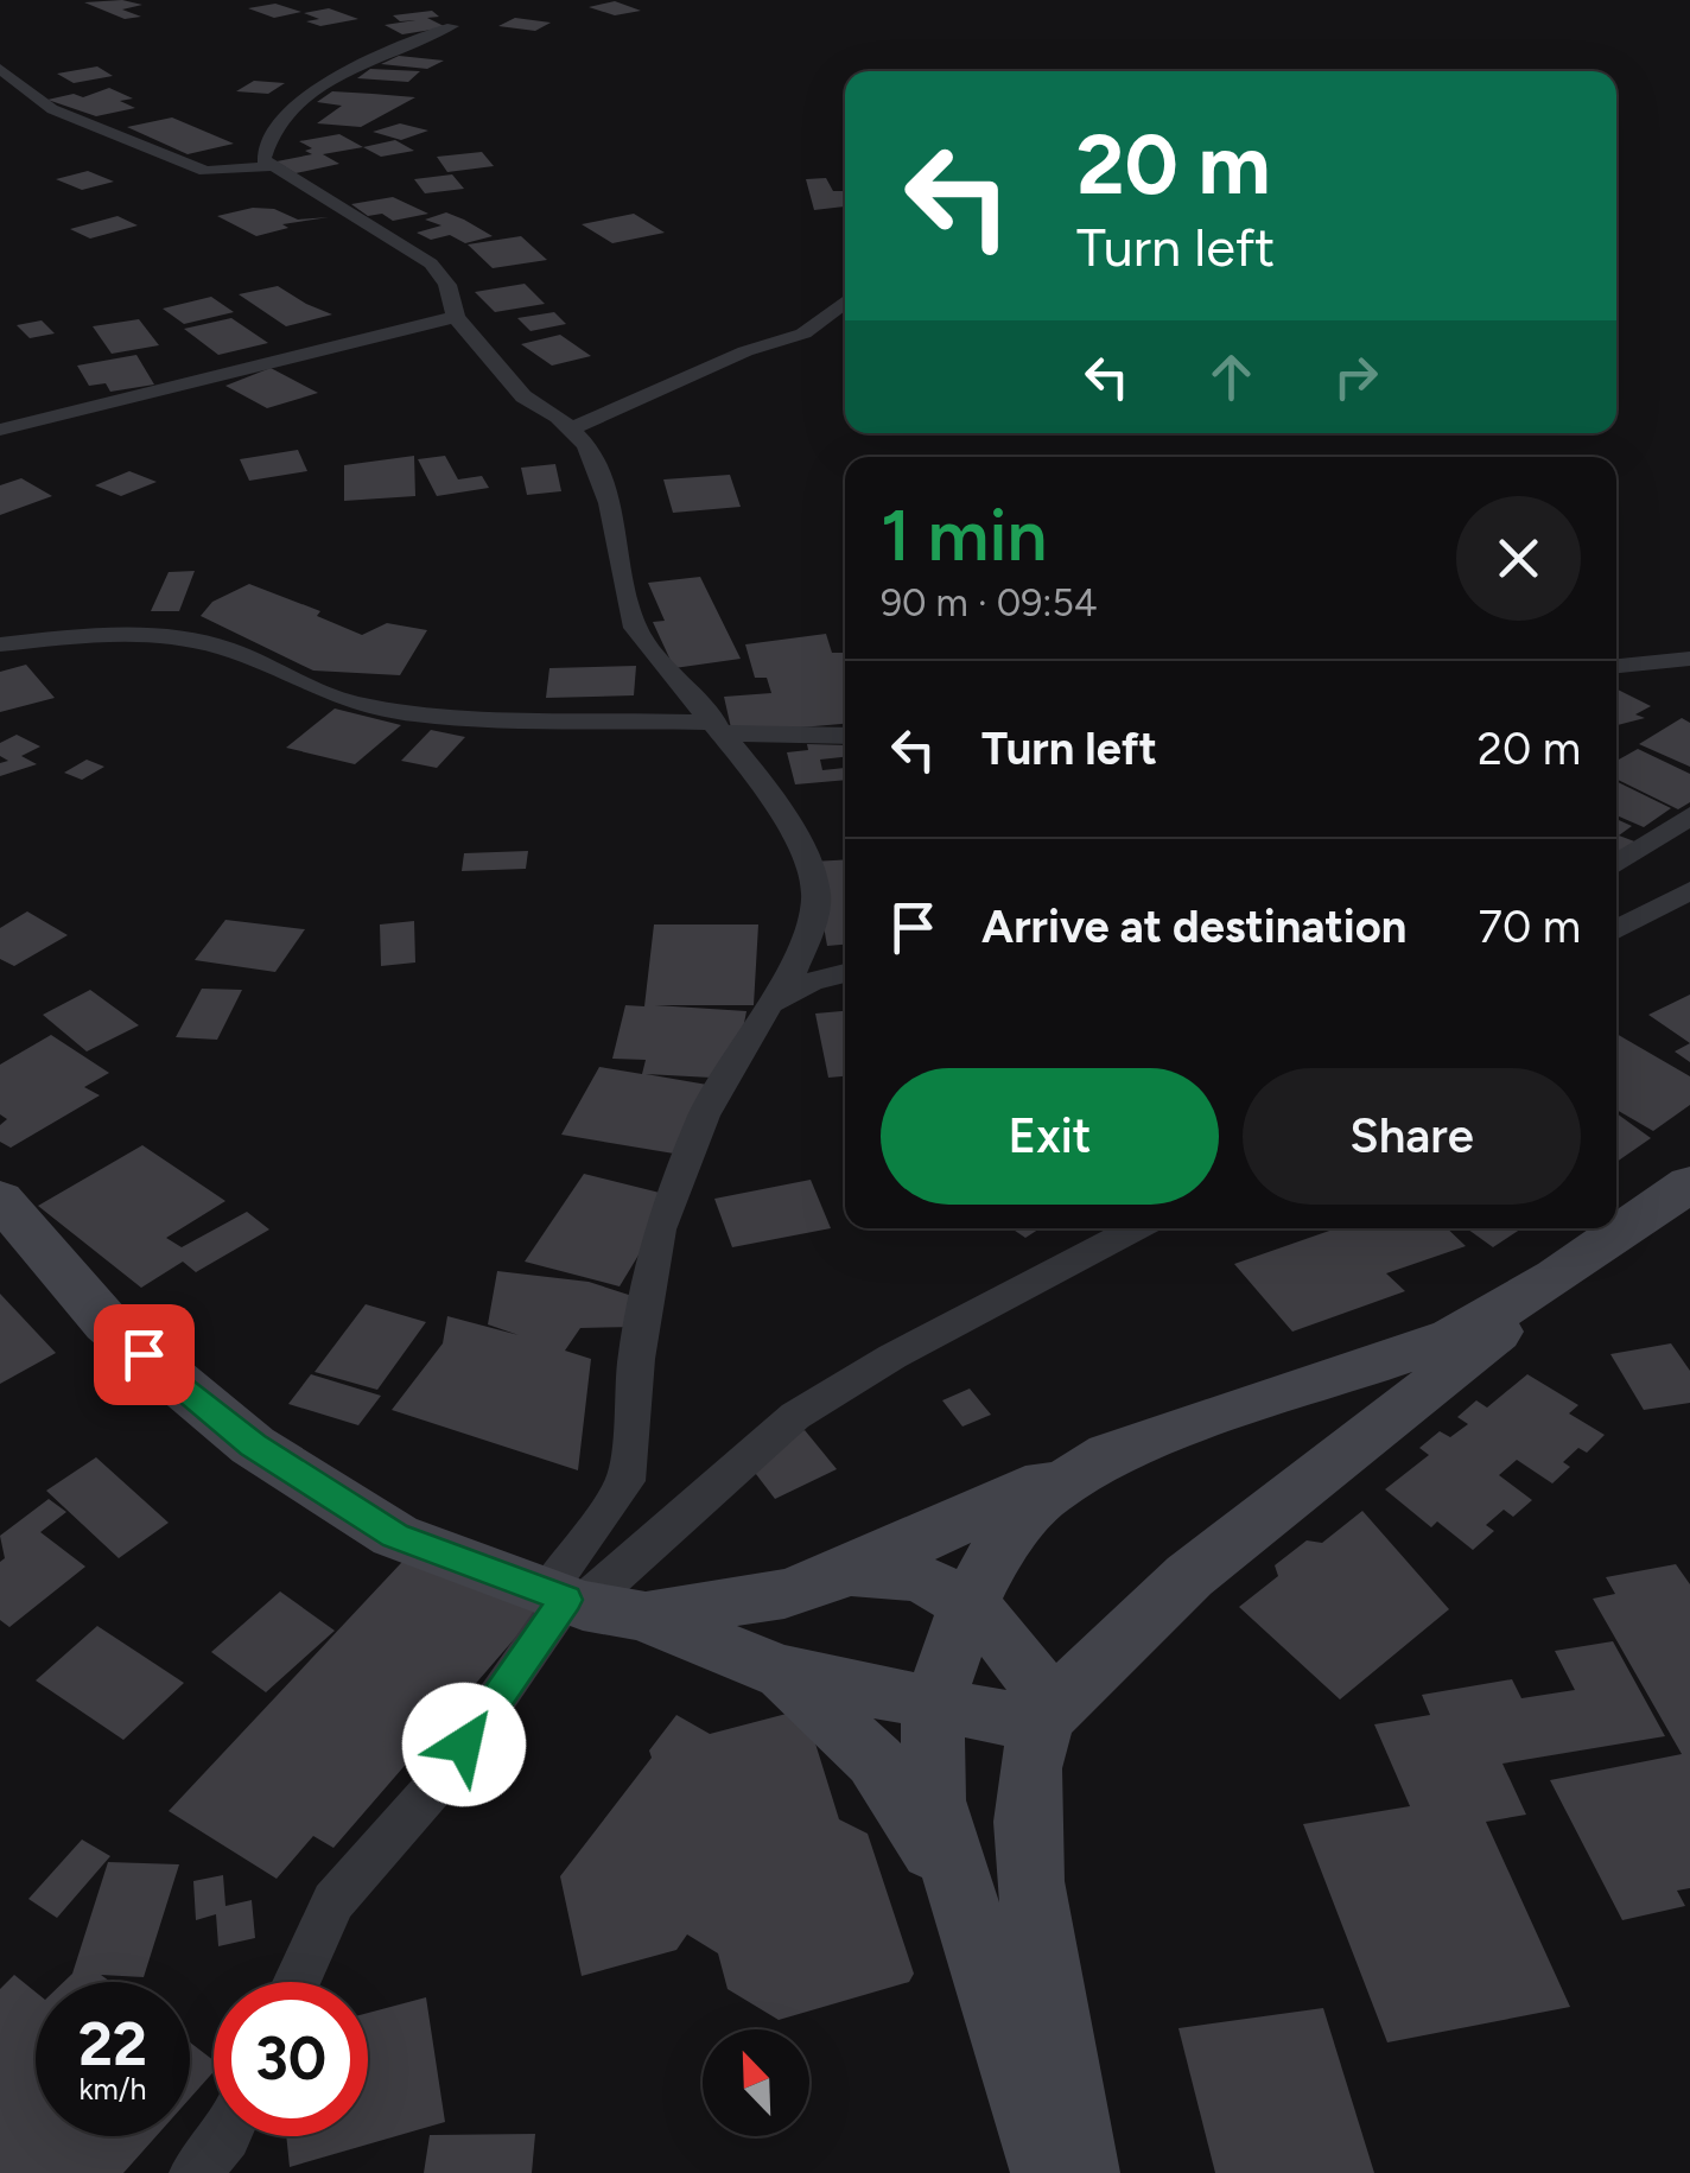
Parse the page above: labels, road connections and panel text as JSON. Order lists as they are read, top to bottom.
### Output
{
  "north": "top left",
  "page": {
    "turn": ["20 m", "Turn left"],
    "heading": ["1 min", "90 m · 09:54"],
    "list": [
      {
        "name": "Turn left",
        "value": "20 m"
      },
      {
        "name": "Arrive at destination",
        "value": "70 m"
      }
    ],
    "buttons": ["Exit", "Share"],
    "speed": "22 km/h",
    "limit": "30"
  }
}
